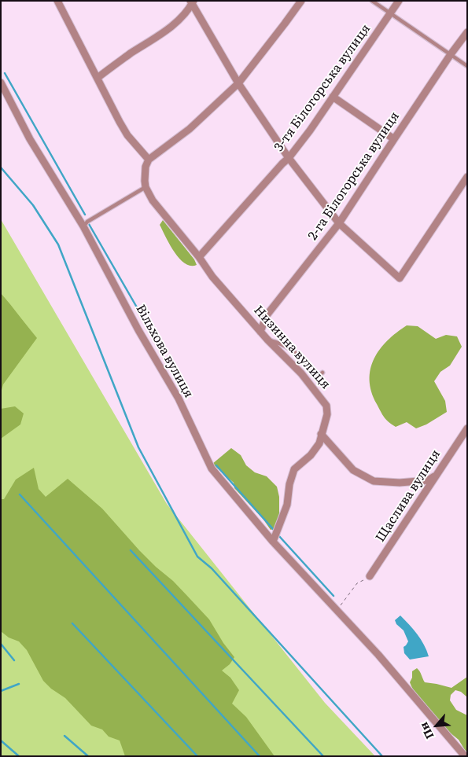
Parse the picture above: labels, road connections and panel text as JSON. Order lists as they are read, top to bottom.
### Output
{
  "streets": {
    "street": [
      "3-тя Білогорська вулиця",
      "2-га Білогорська вулиця",
      "Низинна вулиця",
      "Вільхова вулиця",
      "Щаслива вулиця"
    ]
  },
  "crossings": [
    ["3-тя Білогорська вулиця", "Низинна вулиця"],
    ["2-га Білогорська вулиця", "Низинна вулиця"],
    ["Низинна вулиця", "Вільхова вулиця"]
  ],
  "north": "bottom left"
}
